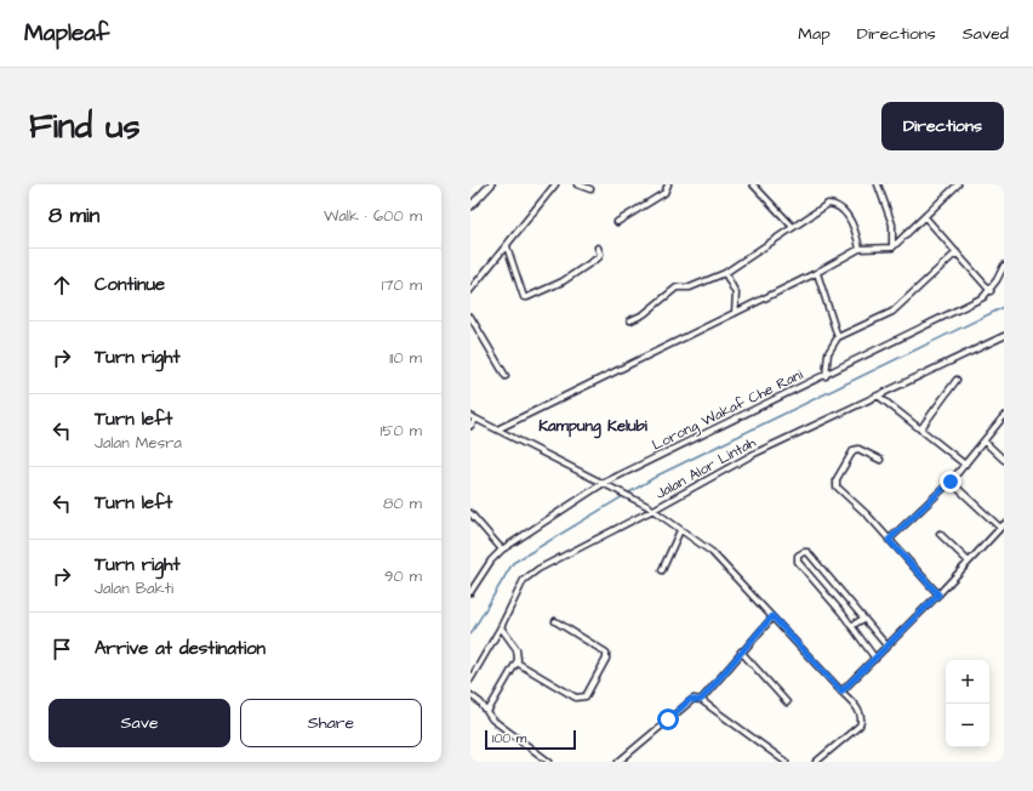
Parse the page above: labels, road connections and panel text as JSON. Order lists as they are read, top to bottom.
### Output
{
  "streets": {
    "street": ["Lorong Wakaf Che Rani", "Jalan Alor Lintah"]
  },
  "districts": ["Kampung Kelubi"],
  "scale_bar": "100 m",
  "page": {
    "header": "Mapleaf",
    "nav": ["Map", "Directions", "Saved"],
    "buttons": [
      "Directions",
      ["Save", "Share"]
    ],
    "title": "Find us",
    "heading": ["8 min", "Walk · 600 m"],
    "list": [
      ["Continue", "170 m"],
      ["Turn right", "110 m"],
      ["Turn left", "Jalan Mesra", "150 m"],
      ["Turn left", "80 m"],
      ["Turn right", "Jalan Bakti", "90 m"],
      "Arrive at destination"
    ],
    "map_buttons": ["+", "−"],
    "scale": "100 m"
  }
}
